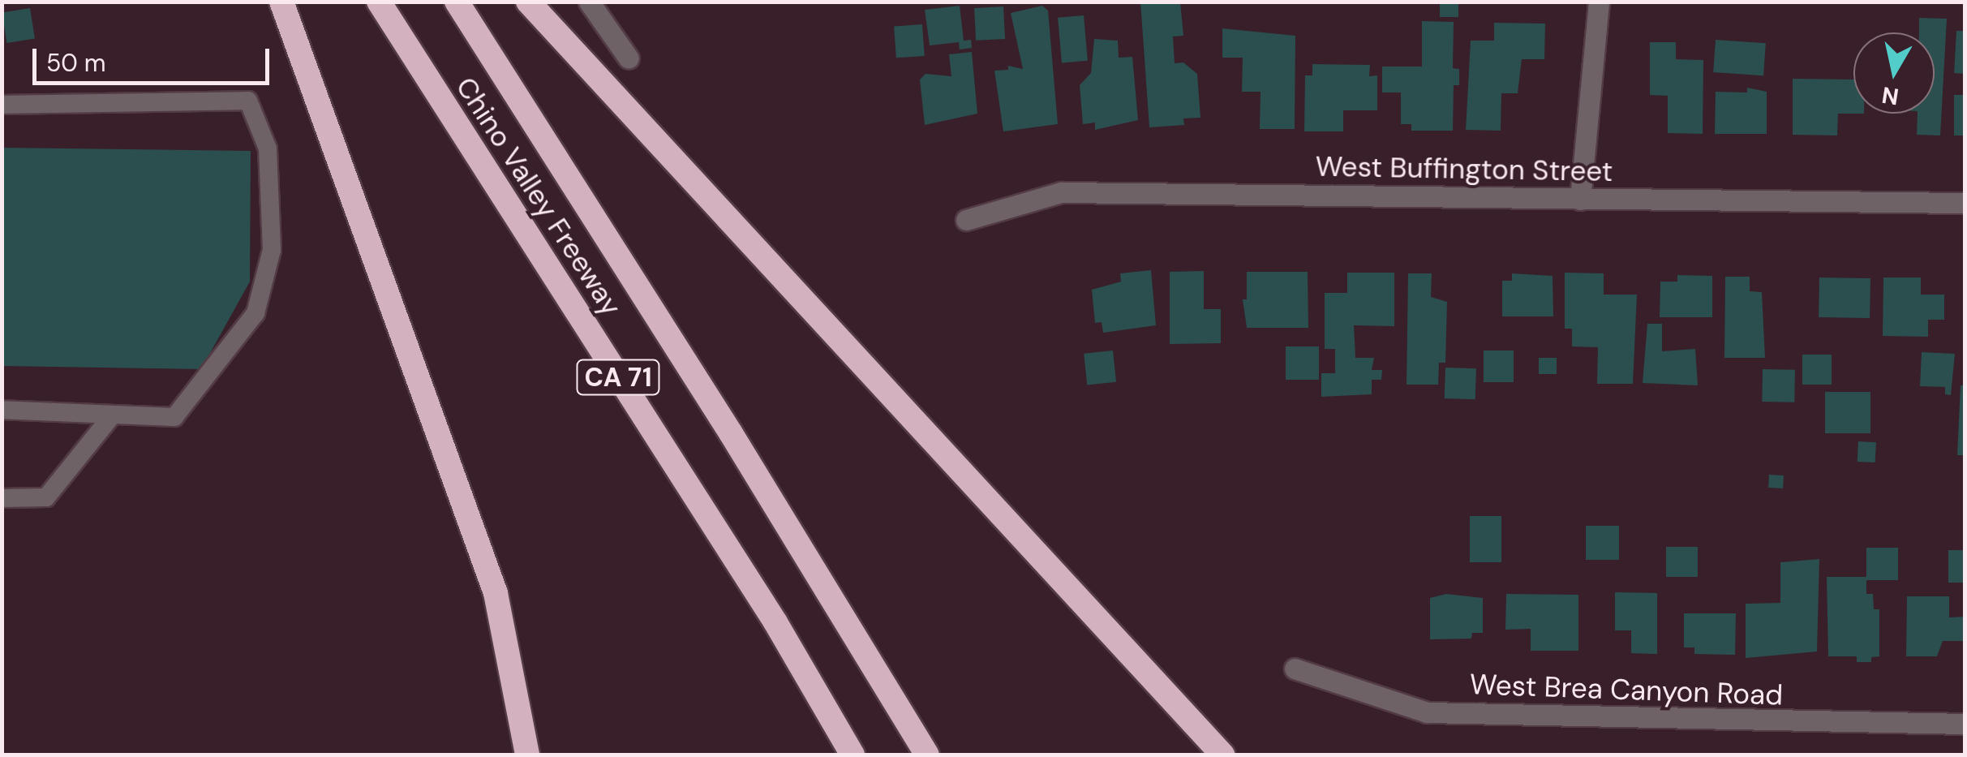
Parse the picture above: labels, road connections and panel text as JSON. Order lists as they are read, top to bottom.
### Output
{
  "streets": {
    "highway": ["Chino Valley Freeway", "CA 71"],
    "street": ["West Buffington Street", "West Brea Canyon Road"]
  },
  "scale_bar": "50 m",
  "north": "bottom"
}
